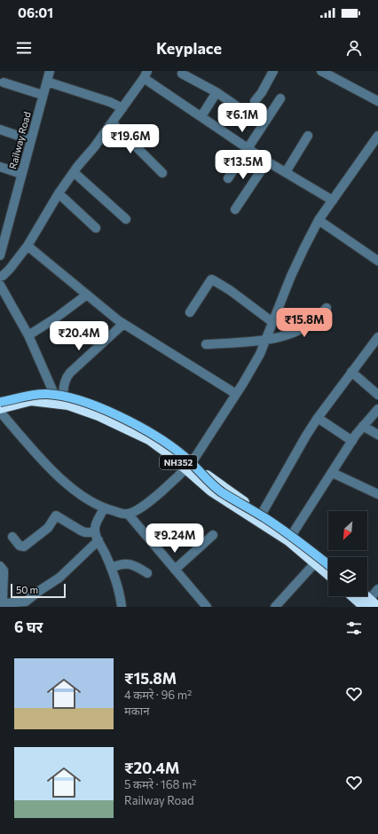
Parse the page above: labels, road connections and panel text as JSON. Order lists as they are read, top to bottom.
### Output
{
  "streets": {
    "highway": ["NH352"],
    "street": ["Railway Road"]
  },
  "scale_bar": "50 m",
  "north": "bottom left",
  "page": {
    "status": "06:01",
    "header": "Keyplace",
    "price": [
      "₹6.1M",
      "₹19.6M",
      "₹13.5M",
      "₹15.8M",
      "₹20.4M",
      "₹9.24M"
    ],
    "scale": "50 m",
    "heading": "6 घर",
    "list": [
      {
        "name": "₹15.8M",
        "note": "4 कमरे · 96 m² · मकान"
      },
      {
        "name": "₹20.4M",
        "note": "5 कमरे · 168 m² · Railway Road"
      }
    ]
  }
}
